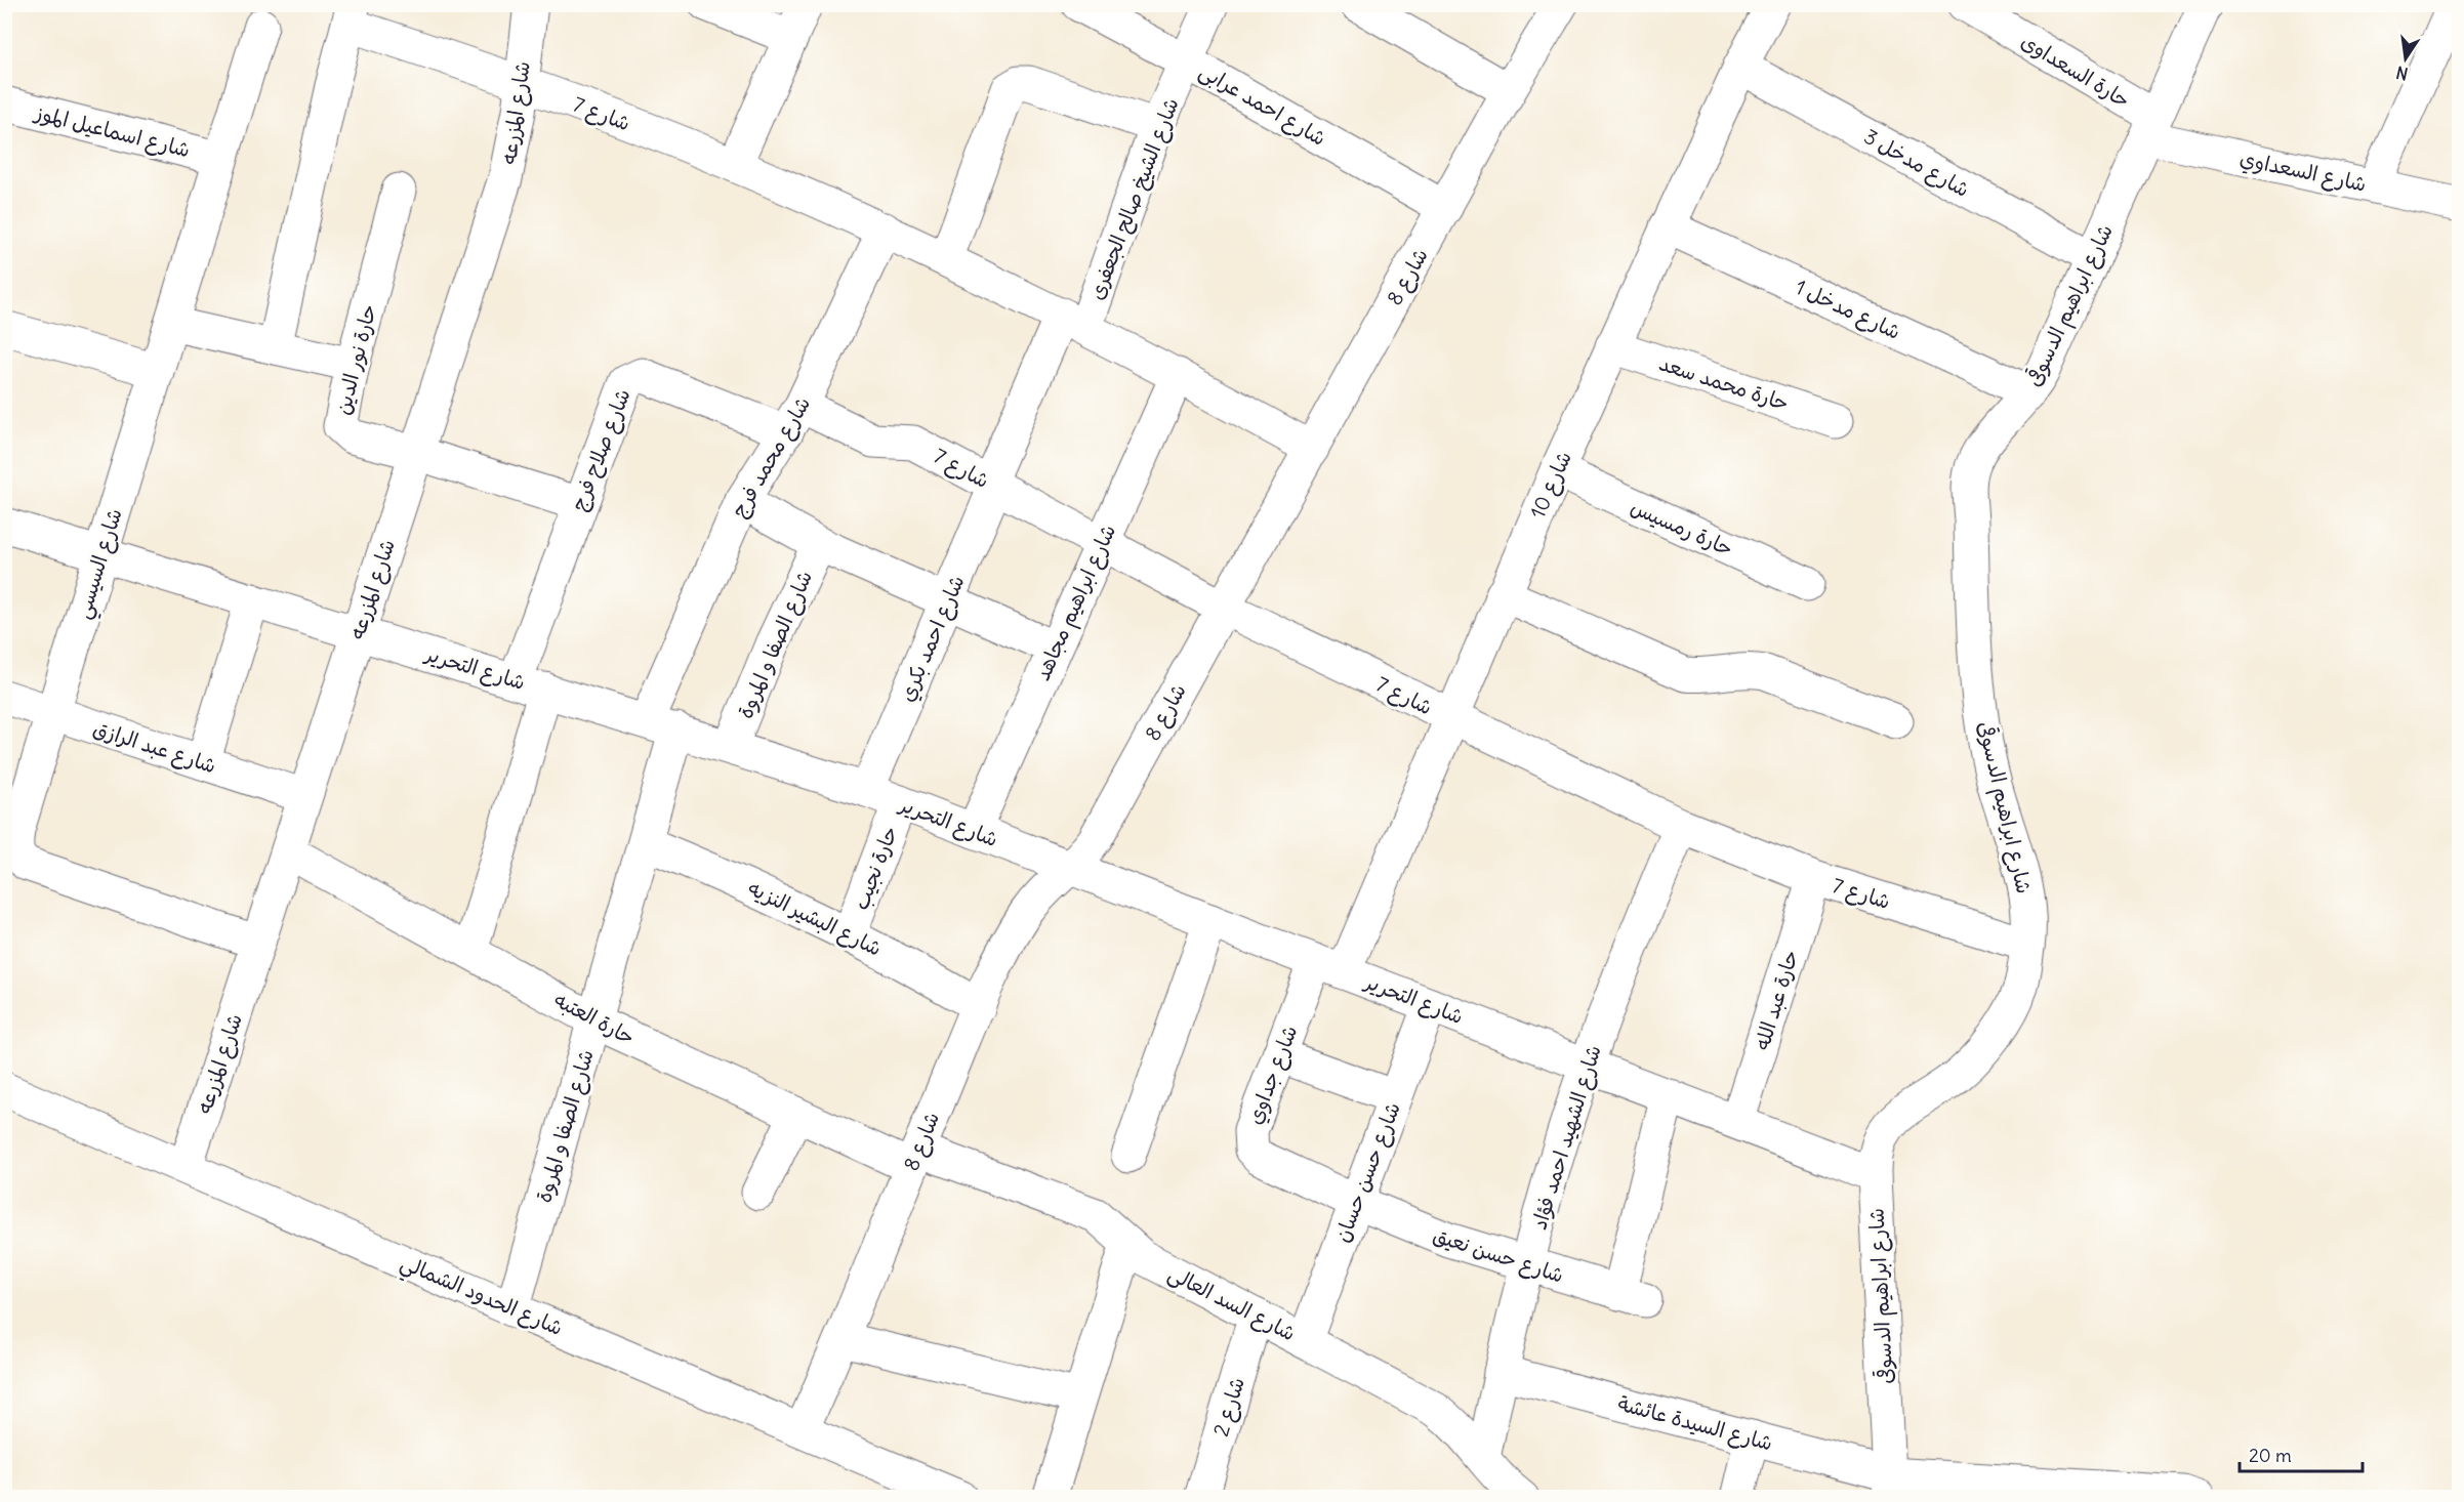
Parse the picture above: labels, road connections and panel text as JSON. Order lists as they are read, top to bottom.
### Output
{
  "streets": {
    "street": [
      "حارة السعداوى",
      "شارع احمد عرابى",
      "شارع المزرعه",
      "شارع 7",
      "شارع اسماعيل الموز",
      "شارع مدخل 3",
      "شارع السعداوي",
      "شارع الشيخ صالح الجعفرى",
      "شارع 8",
      "شارع ابراهيم الدسوقى",
      "شارع مدخل 1",
      "حارة نور الدين",
      "حارة محمد سعد",
      "شارع صلاح فرج",
      "شارع محمد فرج",
      "شارع 10",
      "حارة رمسيس",
      "شارع السيسي",
      "شارع ابراهيم مجاهد",
      "شارع احمد بكري",
      "شارع الصفا و المروة",
      "شارع التحرير",
      "شارع عبد الرازق",
      "حارة نجيب",
      "شارع البشير النزيه",
      "حارة عبد الله",
      "حارة العتبه",
      "شارع جداوي",
      "شارع الشهيد احمد فؤاد",
      "شارع حسن حسان",
      "شارع حسن نعيق",
      "شارع الحدود الشمالي",
      "شارع السد العالى",
      "شارع 2",
      "شارع السيدة عائشة"
    ]
  },
  "crossings": [
    ["حارة السعداوى", "شارع السعداوي"],
    ["حارة السعداوى", "شارع ابراهيم الدسوقى"],
    ["شارع احمد عرابى", "شارع الشيخ صالح الجعفرى"],
    ["شارع احمد عرابى", "شارع 8"],
    ["شارع المزرعه", "شارع 7"],
    ["شارع المزرعه", "حارة نور الدين"],
    ["شارع المزرعه", "شارع السيسي"],
    ["شارع المزرعه", "شارع التحرير"],
    ["شارع المزرعه", "شارع عبد الرازق"],
    ["شارع المزرعه", "حارة العتبه"],
    ["شارع المزرعه", "شارع الحدود الشمالي"],
    ["شارع 7", "شارع الشيخ صالح الجعفرى"],
    ["شارع 7", "شارع 8"],
    ["شارع 7", "شارع ابراهيم الدسوقى"],
    ["شارع 7", "شارع صلاح فرج"],
    ["شارع 7", "شارع محمد فرج"],
    ["شارع 7", "شارع 10"],
    ["شارع 7", "شارع ابراهيم مجاهد"],
    ["شارع 7", "شارع احمد بكري"],
    ["شارع 7", "حارة عبد الله"],
    ["شارع 7", "شارع الشهيد احمد فؤاد"],
    ["شارع اسماعيل الموز", "شارع السيسي"],
    ["شارع مدخل 3", "شارع ابراهيم الدسوقى"],
    ["شارع مدخل 3", "شارع 10"],
    ["شارع السعداوي", "شارع ابراهيم الدسوقى"],
    ["شارع الشيخ صالح الجعفرى", "شارع احمد بكري"],
    ["شارع 8", "شارع التحرير"],
    ["شارع 8", "شارع البشير النزيه"],
    ["شارع 8", "حارة العتبه"],
    ["شارع 8", "شارع الحدود الشمالي"],
    ["شارع 8", "شارع السد العالى"],
    ["شارع ابراهيم الدسوقى", "شارع مدخل 1"],
    ["شارع ابراهيم الدسوقى", "شارع التحرير"],
    ["شارع ابراهيم الدسوقى", "شارع السيدة عائشة"],
    ["شارع مدخل 1", "شارع 10"],
    ["حارة نور الدين", "شارع صلاح فرج"],
    ["حارة محمد سعد", "شارع 10"],
    ["شارع صلاح فرج", "شارع محمد فرج"],
    ["شارع صلاح فرج", "شارع التحرير"],
    ["شارع صلاح فرج", "حارة العتبه"],
    ["شارع محمد فرج", "شارع الصفا و المروة"],
    ["شارع محمد فرج", "شارع التحرير"],
    ["شارع 10", "حارة رمسيس"],
    ["شارع 10", "شارع التحرير"],
    ["شارع 10", "شارع جداوي"],
    ["شارع السيسي", "شارع التحرير"],
    ["شارع السيسي", "شارع عبد الرازق"],
    ["شارع ابراهيم مجاهد", "شارع التحرير"],
    ["شارع احمد بكري", "شارع التحرير"],
    ["شارع الصفا و المروة", "شارع التحرير"],
    ["شارع الصفا و المروة", "شارع البشير النزيه"],
    ["شارع الصفا و المروة", "حارة العتبه"],
    ["شارع الصفا و المروة", "شارع الحدود الشمالي"],
    ["شارع التحرير", "حارة نجيب"],
    ["شارع التحرير", "حارة عبد الله"],
    ["شارع التحرير", "شارع جداوي"],
    ["شارع التحرير", "شارع الشهيد احمد فؤاد"],
    ["شارع التحرير", "شارع حسن حسان"],
    ["شارع التحرير", "شارع حسن نعيق"],
    ["حارة نجيب", "شارع البشير النزيه"],
    ["حارة العتبه", "شارع السد العالى"],
    ["شارع جداوي", "شارع حسن حسان"],
    ["شارع جداوي", "شارع حسن نعيق"],
    ["شارع الشهيد احمد فؤاد", "شارع حسن نعيق"],
    ["شارع الشهيد احمد فؤاد", "شارع السد العالى"],
    ["شارع الشهيد احمد فؤاد", "شارع السيدة عائشة"],
    ["شارع حسن حسان", "شارع حسن نعيق"],
    ["شارع حسن حسان", "شارع السد العالى"],
    ["شارع السد العالى", "شارع 2"]
  ],
  "scale_bar": "20 m",
  "north": "bottom"
}
